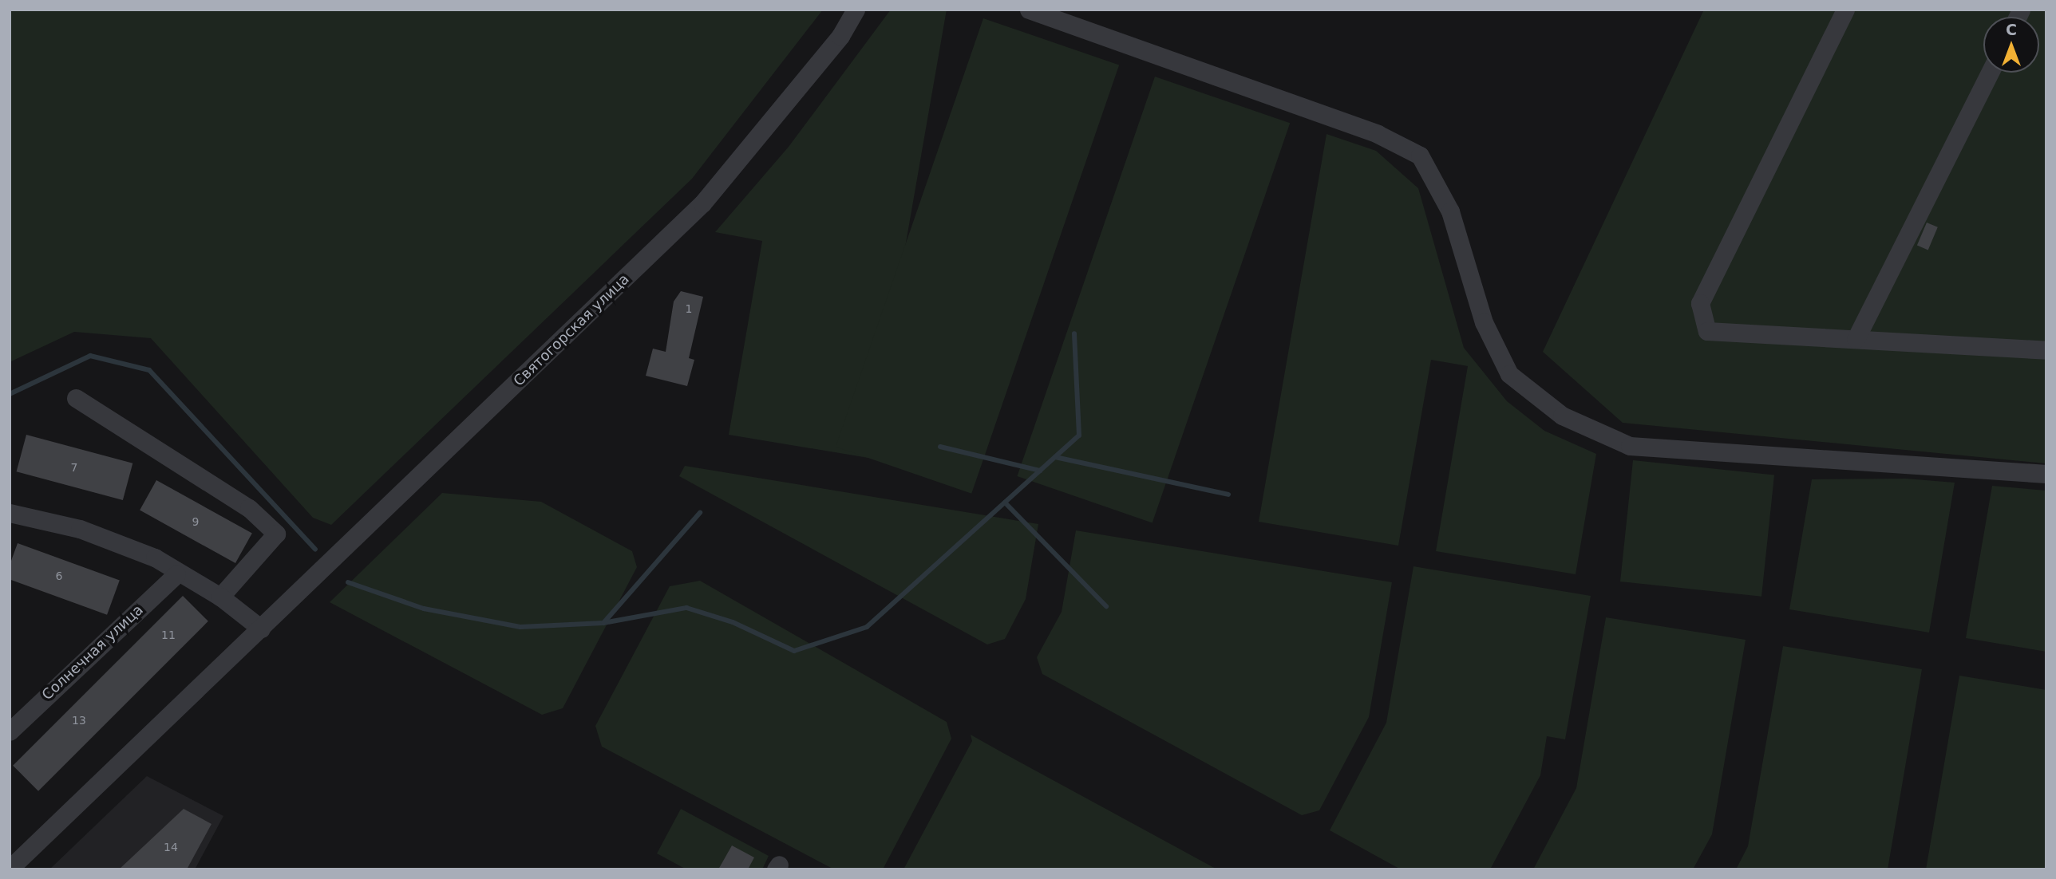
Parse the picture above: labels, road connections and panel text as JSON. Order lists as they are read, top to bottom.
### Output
{
  "streets": {
    "street": ["Святогорская улица", "Солнечная улица"]
  },
  "house_numbers": [
    "1",
    "7",
    "9",
    "6",
    "11",
    "13",
    "14"
  ],
  "north": "top"
}
